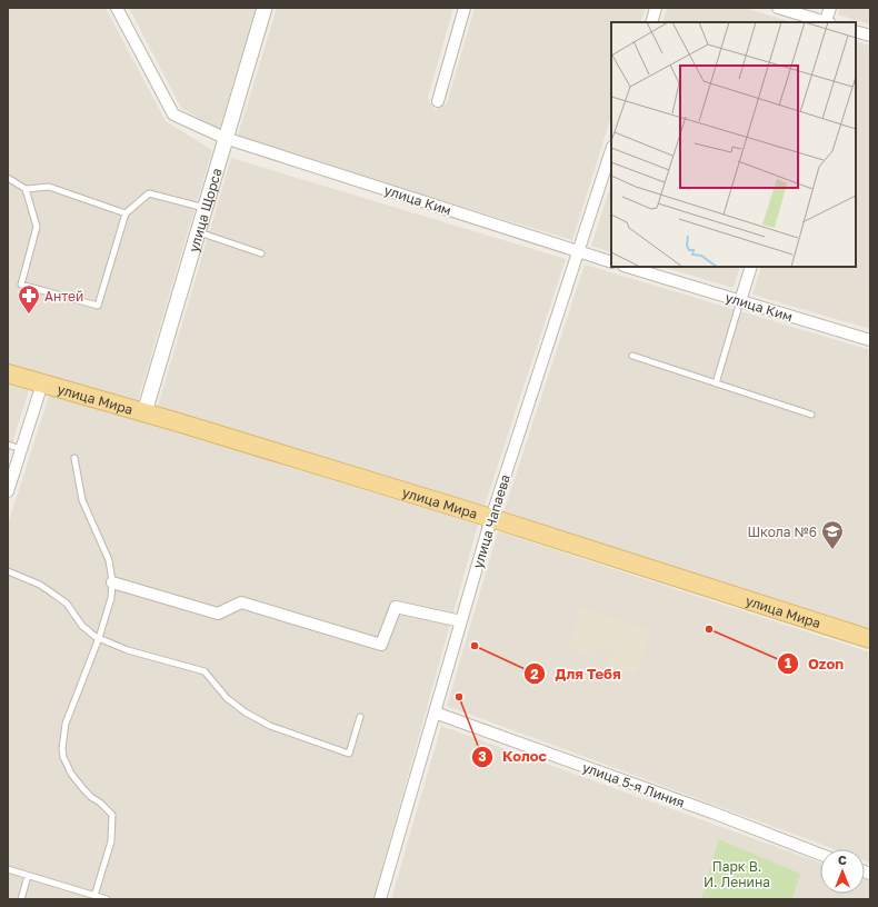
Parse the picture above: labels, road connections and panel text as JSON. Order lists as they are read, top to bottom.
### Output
{
  "streets": {
    "main road": ["улица Мира"],
    "street": [
      "улица Ким",
      "улица Щорса",
      "улица Чапаева",
      "улица 5-я Линия"
    ]
  },
  "crossings": [
    ["улица Ким", "улица Щорса"],
    ["улица Ким", "улица Чапаева"],
    ["улица Щорса", "улица Мира"],
    ["улица Мира", "улица Чапаева"],
    ["улица Чапаева", "улица 5-я Линия"]
  ],
  "parks": ["Парк В. И. Ленина"],
  "places": {
    "pharmacy": ["Антей"],
    "school or university": ["Школа №6"],
    "other": ["Ozon", "Для Тебя", "Колос"]
  },
  "north": "top"
}
